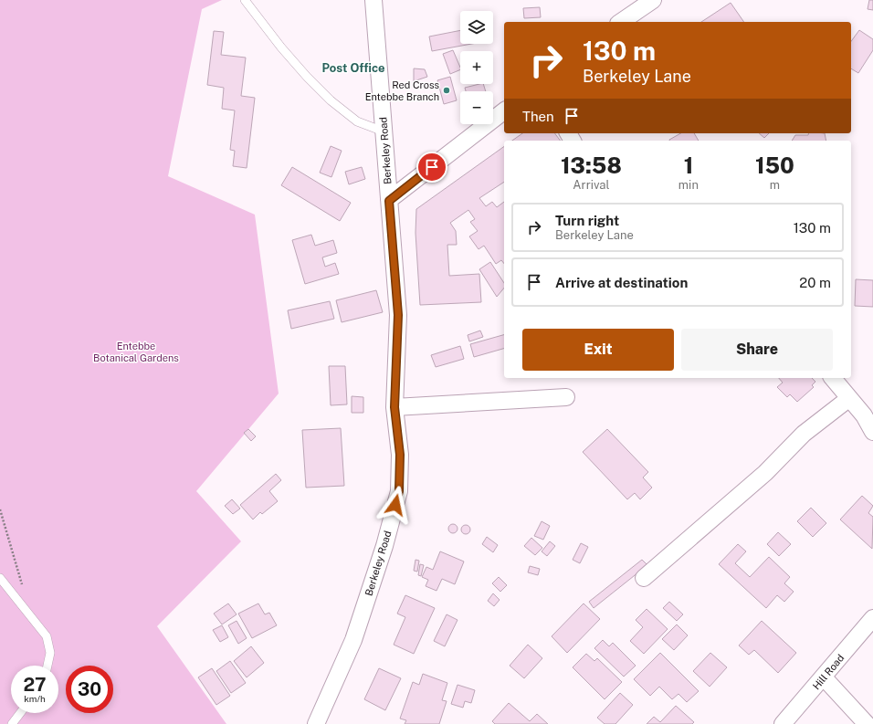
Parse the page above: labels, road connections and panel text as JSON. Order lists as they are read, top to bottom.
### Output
{
  "streets": {
    "street": ["Berkeley Road", "Hill Road"]
  },
  "districts": ["Post Office"],
  "parks": ["Entebbe Botanical Gardens"],
  "places": ["Red Cross Entebbe Branch"],
  "page": {
    "map_buttons": ["+", "−"],
    "turn": ["130 m", "Berkeley Lane"],
    "then": "Then",
    "eta": [
      "13:58",
      "Arrival",
      "1",
      "min",
      "150",
      "m"
    ],
    "list": [
      {
        "name": "Turn right",
        "note": "Berkeley Lane",
        "value": "130 m"
      },
      {
        "name": "Arrive at destination",
        "value": "20 m"
      }
    ],
    "buttons": ["Exit", "Share"],
    "speed": "27 km/h",
    "limit": "30"
  }
}
